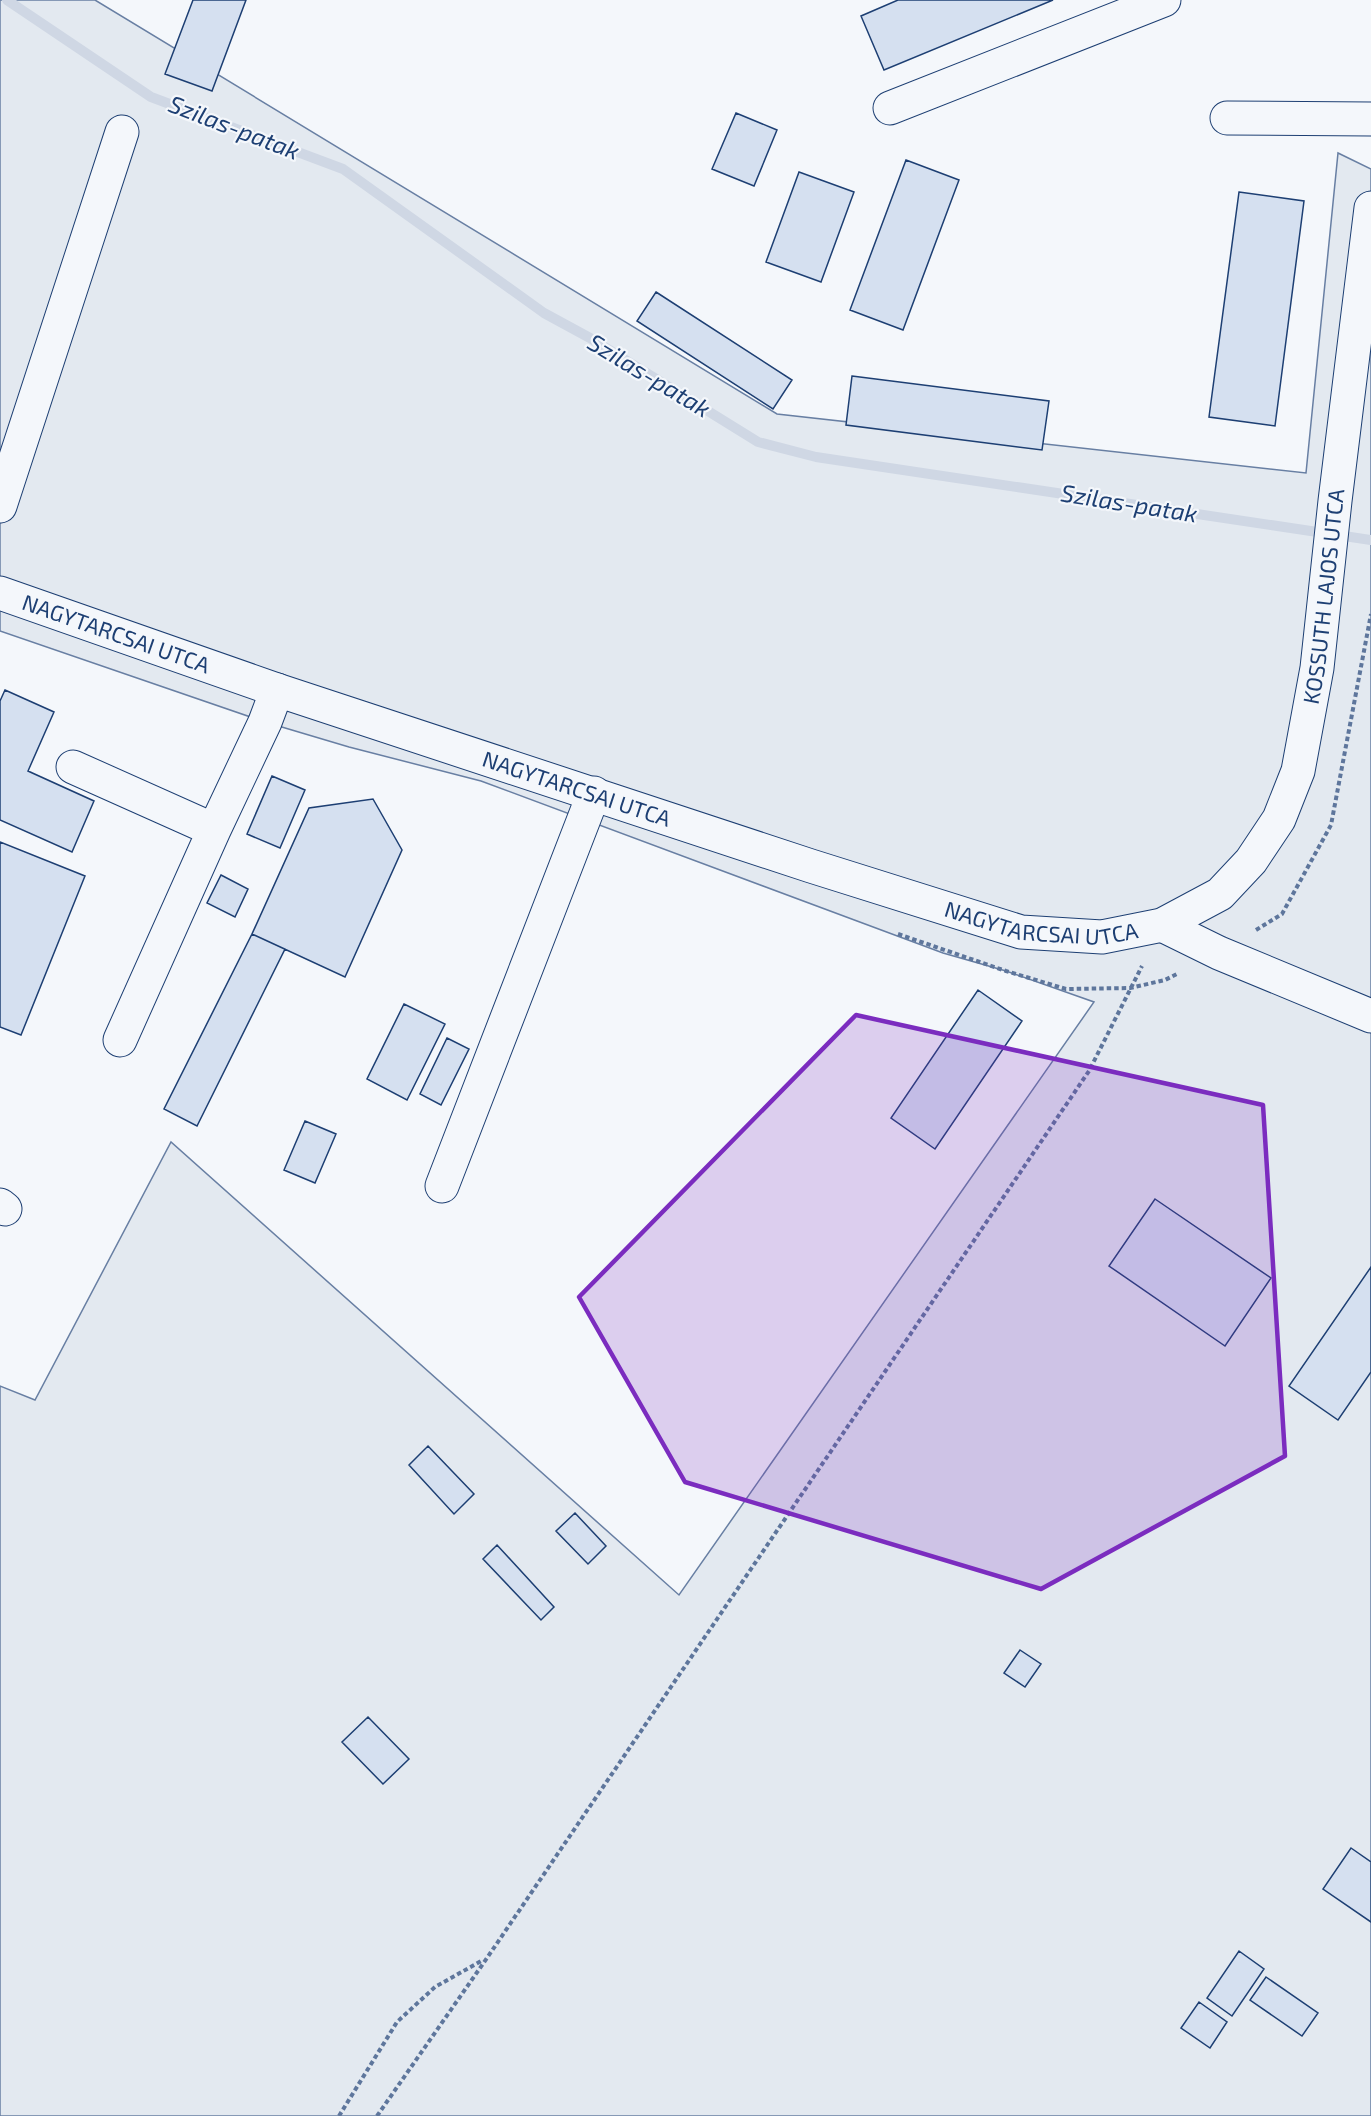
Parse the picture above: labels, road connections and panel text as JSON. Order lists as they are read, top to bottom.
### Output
{
  "streets": {
    "main road": ["KOSSUTH LAJOS UTCA", "NAGYTARCSAI UTCA"]
  },
  "crossings": [
    ["KOSSUTH LAJOS UTCA", "NAGYTARCSAI UTCA"]
  ],
  "water": ["Szilas-patak"]
}
